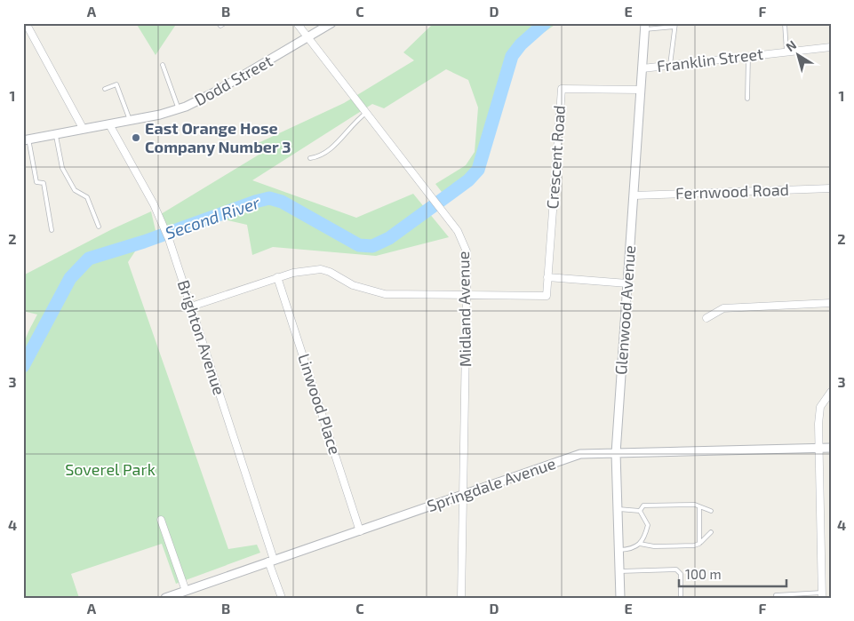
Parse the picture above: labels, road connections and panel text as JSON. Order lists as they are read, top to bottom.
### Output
{
  "streets": {
    "street": [
      "Franklin Street",
      "Dodd Street",
      "Crescent Road",
      "Fernwood Road",
      "Midland Avenue",
      "Glenwood Avenue",
      "Brighton Avenue",
      "Linwood Place",
      "Springdale Avenue"
    ]
  },
  "crossings": [
    ["Franklin Street", "Glenwood Avenue"],
    ["Dodd Street", "Midland Avenue"],
    ["Dodd Street", "Brighton Avenue"],
    ["Crescent Road", "Glenwood Avenue"],
    ["Fernwood Road", "Glenwood Avenue"],
    ["Midland Avenue", "Springdale Avenue"],
    ["Glenwood Avenue", "Springdale Avenue"],
    ["Brighton Avenue", "Springdale Avenue"],
    ["Linwood Place", "Springdale Avenue"]
  ],
  "water": ["Second River"],
  "parks": ["Soverel Park"],
  "places": ["East Orange Hose Company Number 3"],
  "scale_bar": "100 m",
  "north": "top left",
  "grid": {
    "columns": [
      "A",
      "B",
      "C",
      "D",
      "E",
      "F"
    ],
    "rows": [
      "1",
      "2",
      "3",
      "4"
    ]
  }
}
